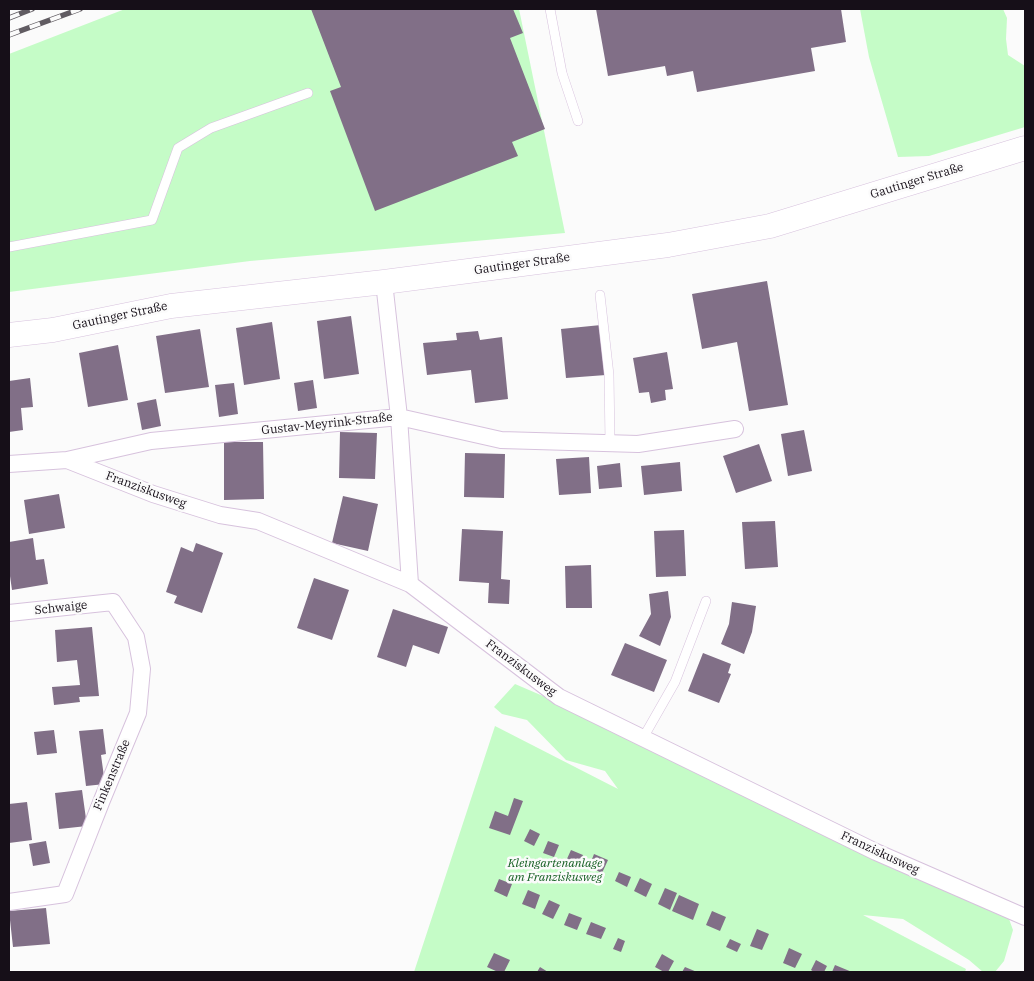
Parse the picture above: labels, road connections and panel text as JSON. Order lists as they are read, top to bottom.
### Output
{
  "streets": {
    "main road": ["Gautinger Straße"],
    "street": [
      "Gustav-Meyrink-Straße",
      "Franziskusweg",
      "Schwaige",
      "Finkenstraße"
    ]
  },
  "crossings": [
    ["Gustav-Meyrink-Straße", "Franziskusweg"],
    ["Schwaige", "Finkenstraße"]
  ],
  "parks": ["Kleingartenanlage am Franziskusweg"]
}
